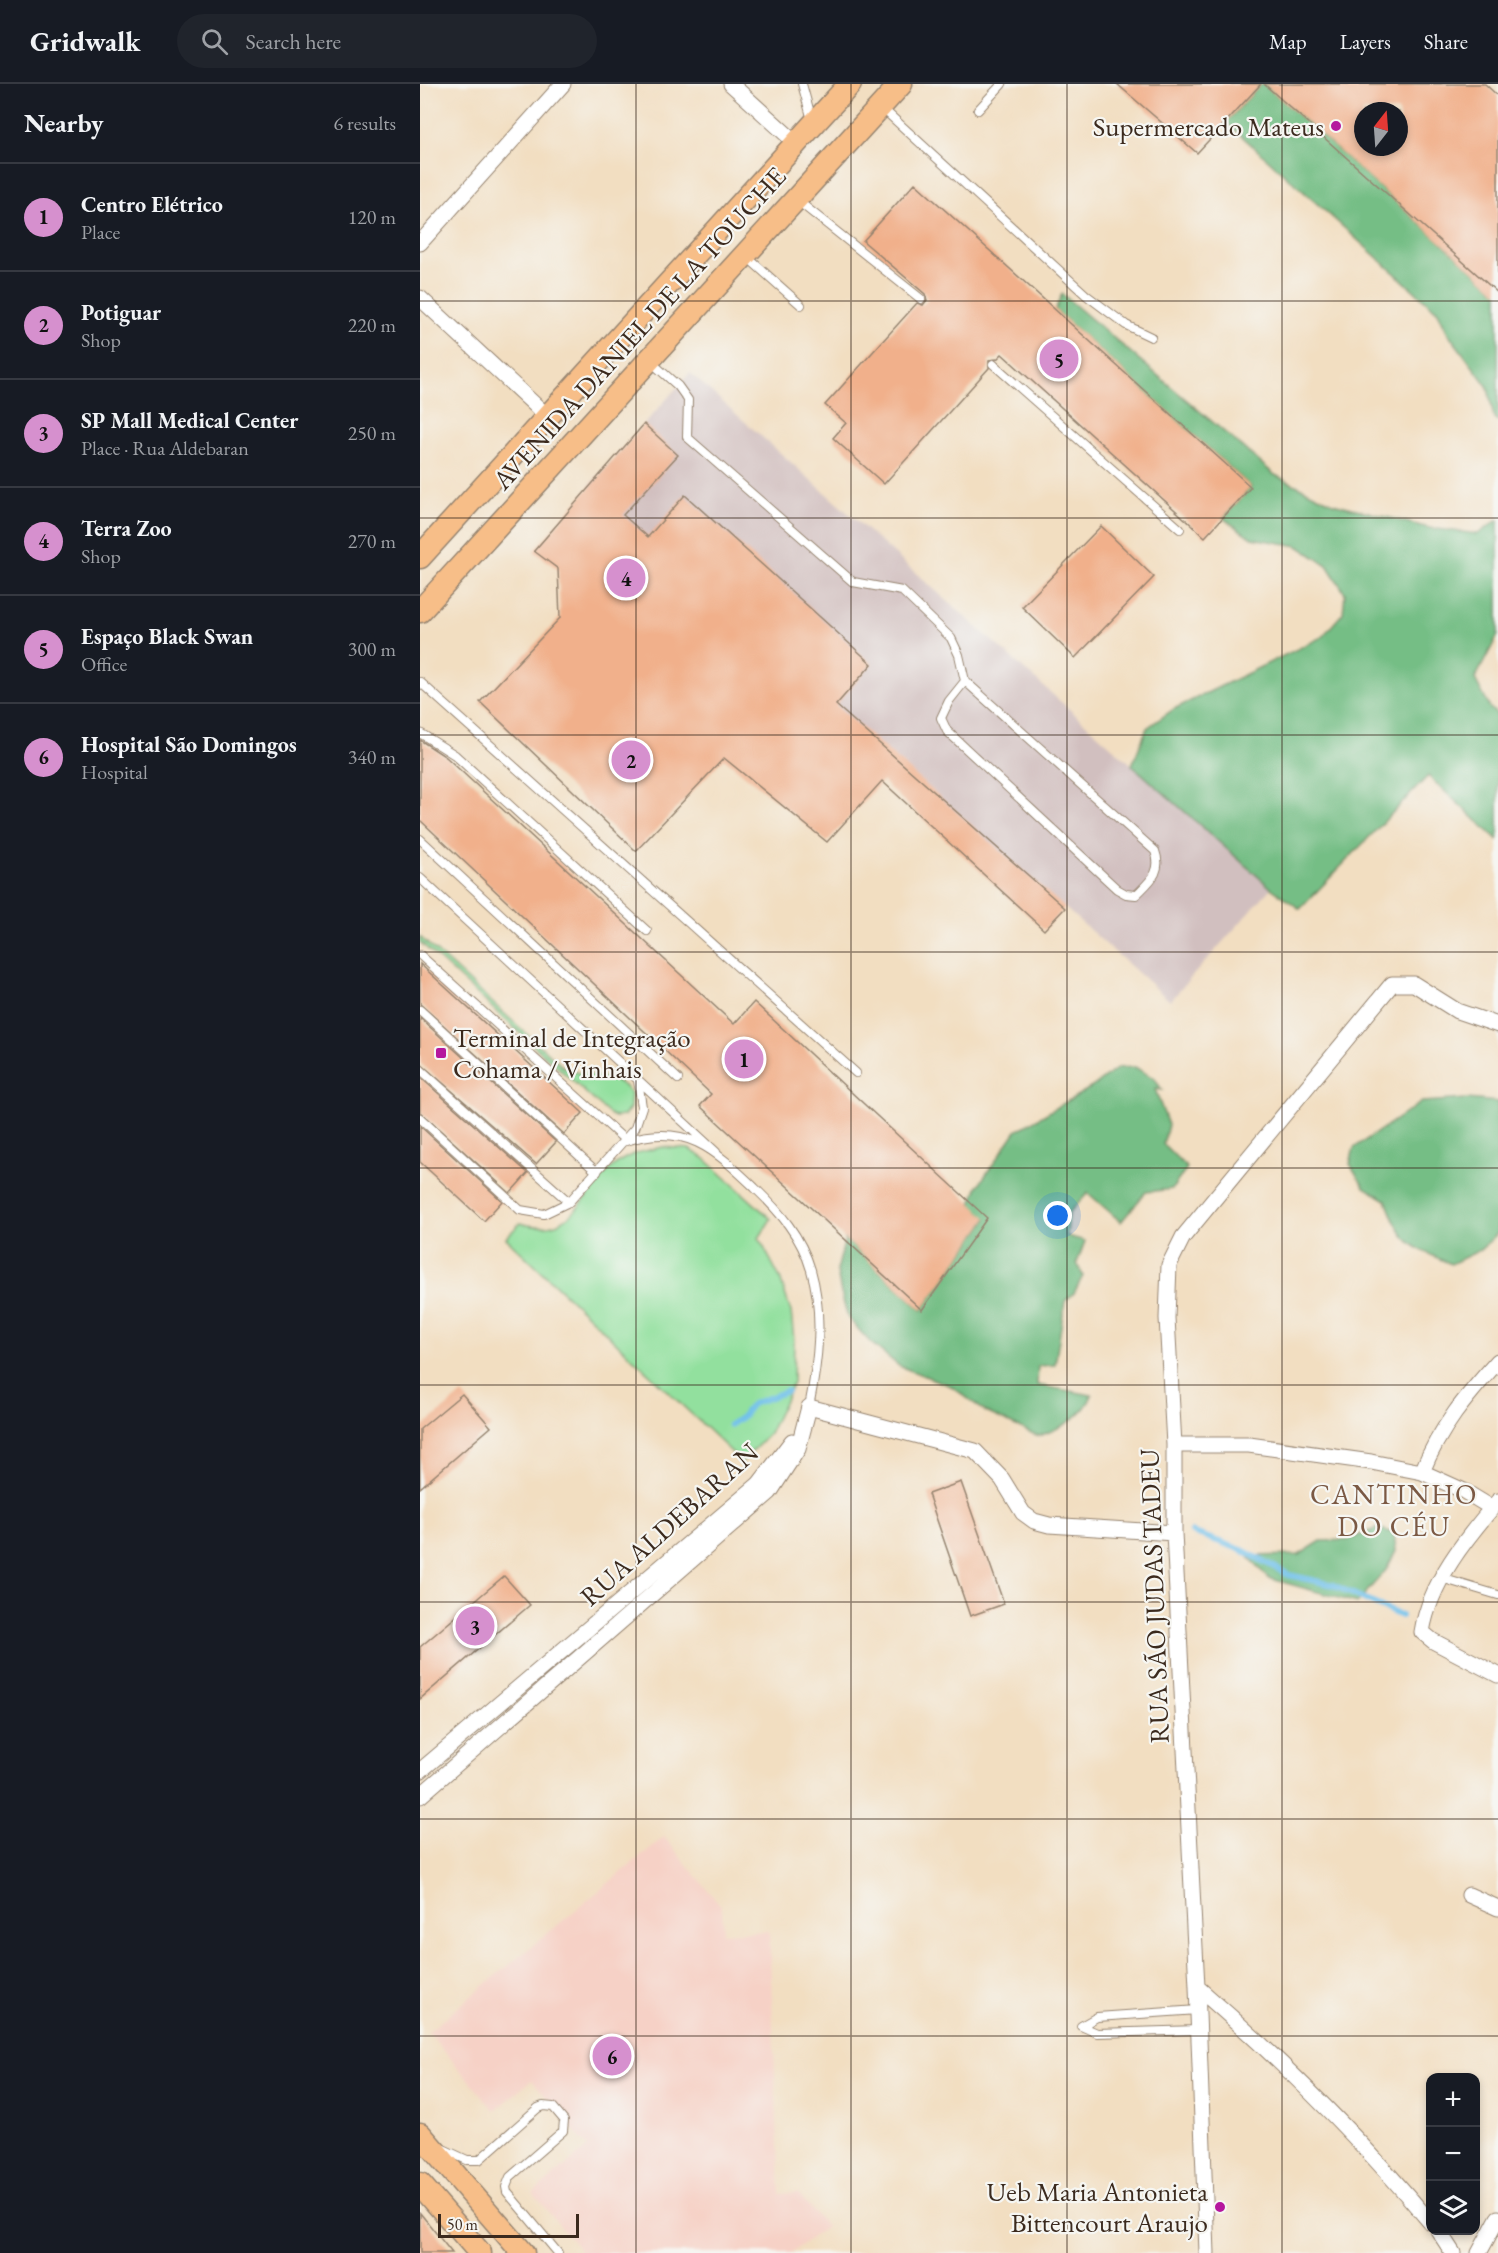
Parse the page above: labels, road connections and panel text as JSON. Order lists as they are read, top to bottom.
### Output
{
  "streets": {
    "main road": ["AVENIDA DANIEL DE LA TOUCHE"],
    "street": ["RUA ALDEBARAN", "RUA SÃO JUDAS TADEU"]
  },
  "districts": ["CANTINHO DO CÉU"],
  "places": {
    "other": ["Supermercado Mateus", "Ueb Maria Antonieta Bittencourt Araujo"],
    "transit": ["Terminal de Integração Cohama / Vinhais"]
  },
  "scale_bar": "50 m",
  "north": "top",
  "page": {
    "header": "Gridwalk",
    "search": "Search here",
    "nav": ["Map", "Layers", "Share"],
    "heading": ["Nearby", "6 results"],
    "list": [
      {
        "mark": "1",
        "name": "Centro Elétrico",
        "note": "Place",
        "value": "120 m"
      },
      {
        "mark": "2",
        "name": "Potiguar",
        "note": "Shop",
        "value": "220 m"
      },
      {
        "mark": "3",
        "name": "SP Mall Medical Center",
        "note": "Place · Rua Aldebaran",
        "value": "250 m"
      },
      {
        "mark": "4",
        "name": "Terra Zoo",
        "note": "Shop",
        "value": "270 m"
      },
      {
        "mark": "5",
        "name": "Espaço Black Swan",
        "note": "Office",
        "value": "300 m"
      },
      {
        "mark": "6",
        "name": "Hospital São Domingos",
        "note": "Hospital",
        "value": "340 m"
      }
    ],
    "pins": [
      "5",
      "4",
      "2",
      "1",
      "3",
      "6"
    ],
    "map_buttons": ["+", "−"],
    "scale": "50 m"
  }
}
